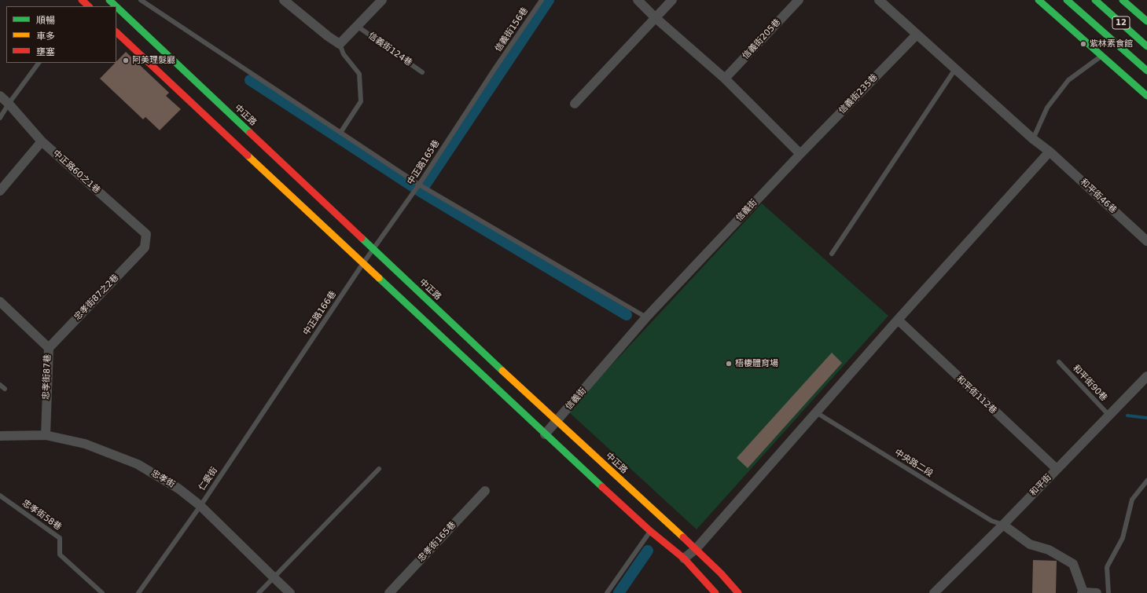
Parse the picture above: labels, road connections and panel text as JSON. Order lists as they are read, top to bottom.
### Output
{
  "streets": {
    "street": [
      "12",
      "信義街205巷",
      "信義街235巷",
      "中正路",
      "中正路60之1巷",
      "和平街46巷",
      "信義街",
      "忠孝街87之2巷",
      "忠孝街87巷",
      "和平街112巷",
      "忠孝街",
      "和平街",
      "忠孝街165巷"
    ],
    "lane": [
      "信義街156巷",
      "信義街124巷",
      "中正路165巷",
      "中正路166巷",
      "和平街90巷",
      "中央路二段",
      "仁愛街",
      "忠孝街58巷"
    ]
  },
  "crossings": [
    ["信義街156巷", "中正路165巷"],
    ["信義街235巷", "和平街46巷"],
    ["信義街235巷", "信義街"],
    ["中正路", "中正路165巷"],
    ["中正路", "信義街"],
    ["中正路165巷", "中正路166巷"],
    ["中正路60之1巷", "忠孝街87之2巷"],
    ["忠孝街87之2巷", "忠孝街87巷"],
    ["中正路166巷", "仁愛街"],
    ["忠孝街87巷", "忠孝街"],
    ["和平街90巷", "和平街"],
    ["和平街112巷", "和平街"],
    ["中央路二段", "和平街"],
    ["忠孝街", "仁愛街"]
  ],
  "places": ["紫林素食館", "阿美理髮廳", "梧棲體育場"],
  "legend": ["順暢", "車多", "壅塞"]
}
